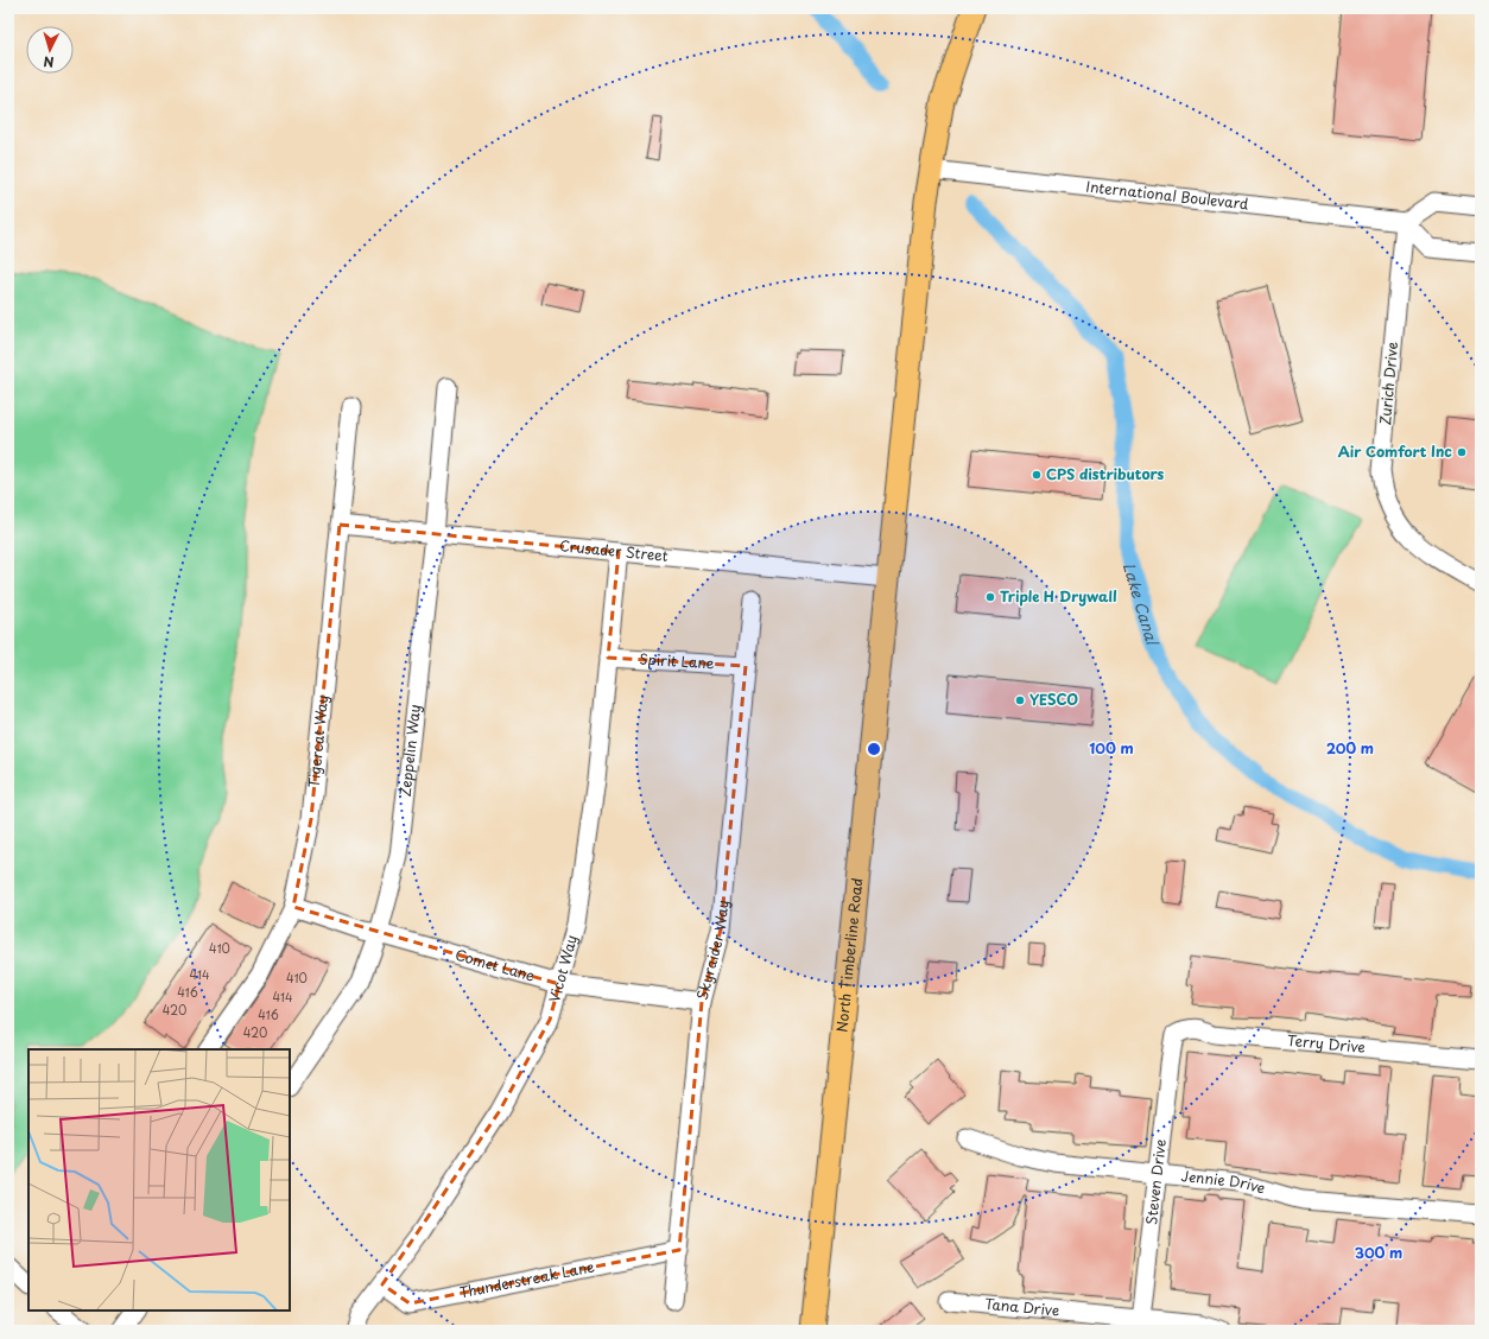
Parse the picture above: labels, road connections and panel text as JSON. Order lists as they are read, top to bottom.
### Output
{
  "streets": {
    "main road": ["North Timberline Road"],
    "street": [
      "International Boulevard",
      "Zurich Drive",
      "Crusader Street",
      "Spirit Lane",
      "Tigercat Way",
      "Zeppelin Way",
      "Skyraider Way",
      "Comet Lane",
      "Vicot Way",
      "Terry Drive",
      "Steven Drive",
      "Jennie Drive",
      "Thunderstreak Lane",
      "Tana Drive"
    ]
  },
  "crossings": [
    ["International Boulevard", "Zurich Drive"],
    ["International Boulevard", "North Timberline Road"],
    ["Crusader Street", "Tigercat Way"],
    ["Crusader Street", "Zeppelin Way"],
    ["Crusader Street", "North Timberline Road"],
    ["Crusader Street", "Vicot Way"],
    ["Spirit Lane", "Skyraider Way"],
    ["Spirit Lane", "Vicot Way"],
    ["Tigercat Way", "Comet Lane"],
    ["Zeppelin Way", "Comet Lane"],
    ["Skyraider Way", "Comet Lane"],
    ["Skyraider Way", "Thunderstreak Lane"],
    ["Comet Lane", "Vicot Way"],
    ["Vicot Way", "Thunderstreak Lane"],
    ["Terry Drive", "Steven Drive"],
    ["Steven Drive", "Jennie Drive"],
    ["Steven Drive", "Tana Drive"]
  ],
  "water": ["Lake Canal"],
  "places": [
    "Air Comfort Inc",
    "CPS distributors",
    "Triple H Drywall",
    "YESCO"
  ],
  "house_numbers": [
    "410",
    "414",
    "410",
    "416",
    "414",
    "420",
    "416",
    "420"
  ],
  "north": "bottom",
  "rings": ["100 m", "200 m", "300 m"]
}
